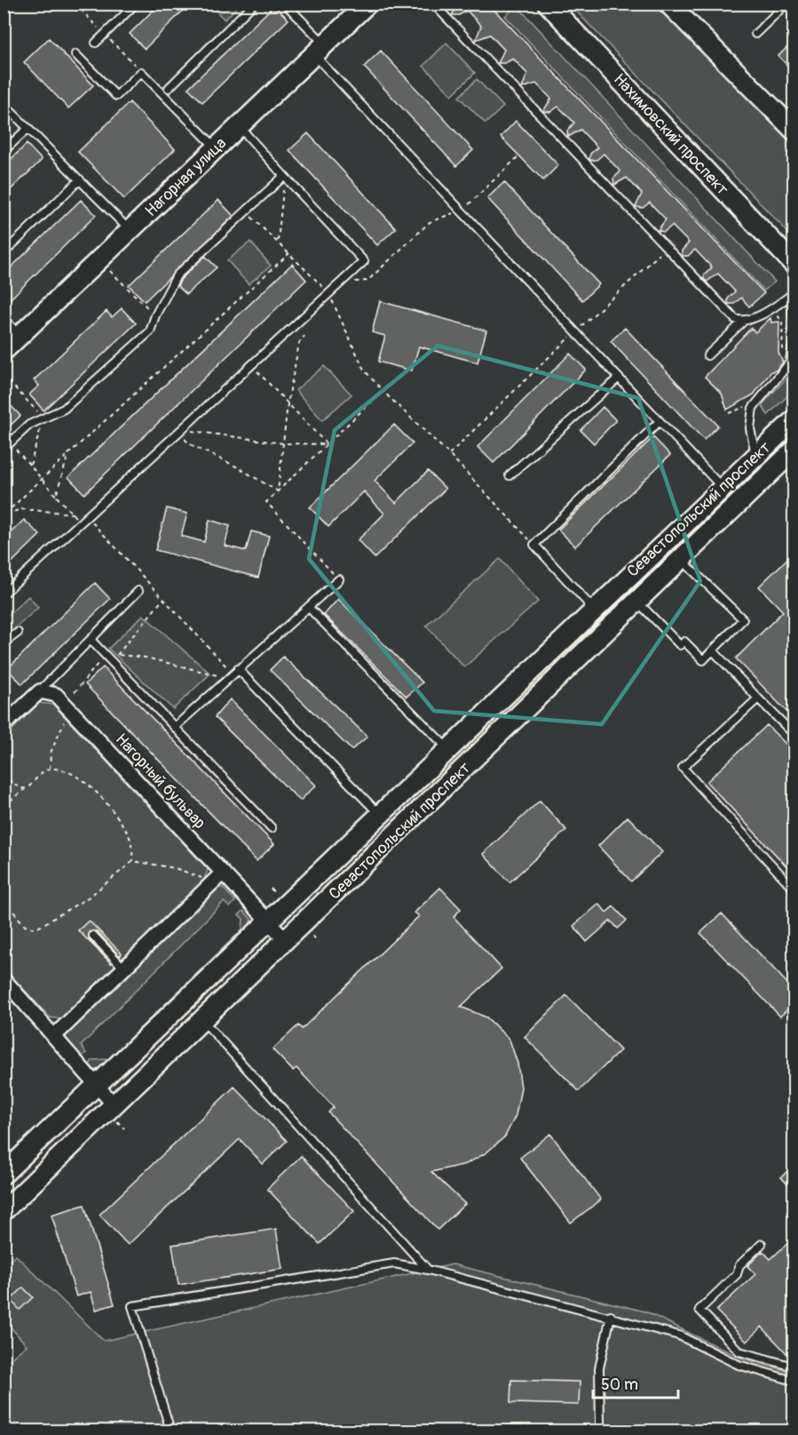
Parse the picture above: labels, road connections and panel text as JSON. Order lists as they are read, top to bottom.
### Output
{
  "streets": {
    "main road": ["Нахимовский проспект", "Нагорная улица", "Севастопольский проспект"],
    "street": ["Нагорный бульвар"]
  },
  "crossings": [
    ["Севастопольский проспект", "Нагорный бульвар"]
  ],
  "scale_bar": "50 m"
}
